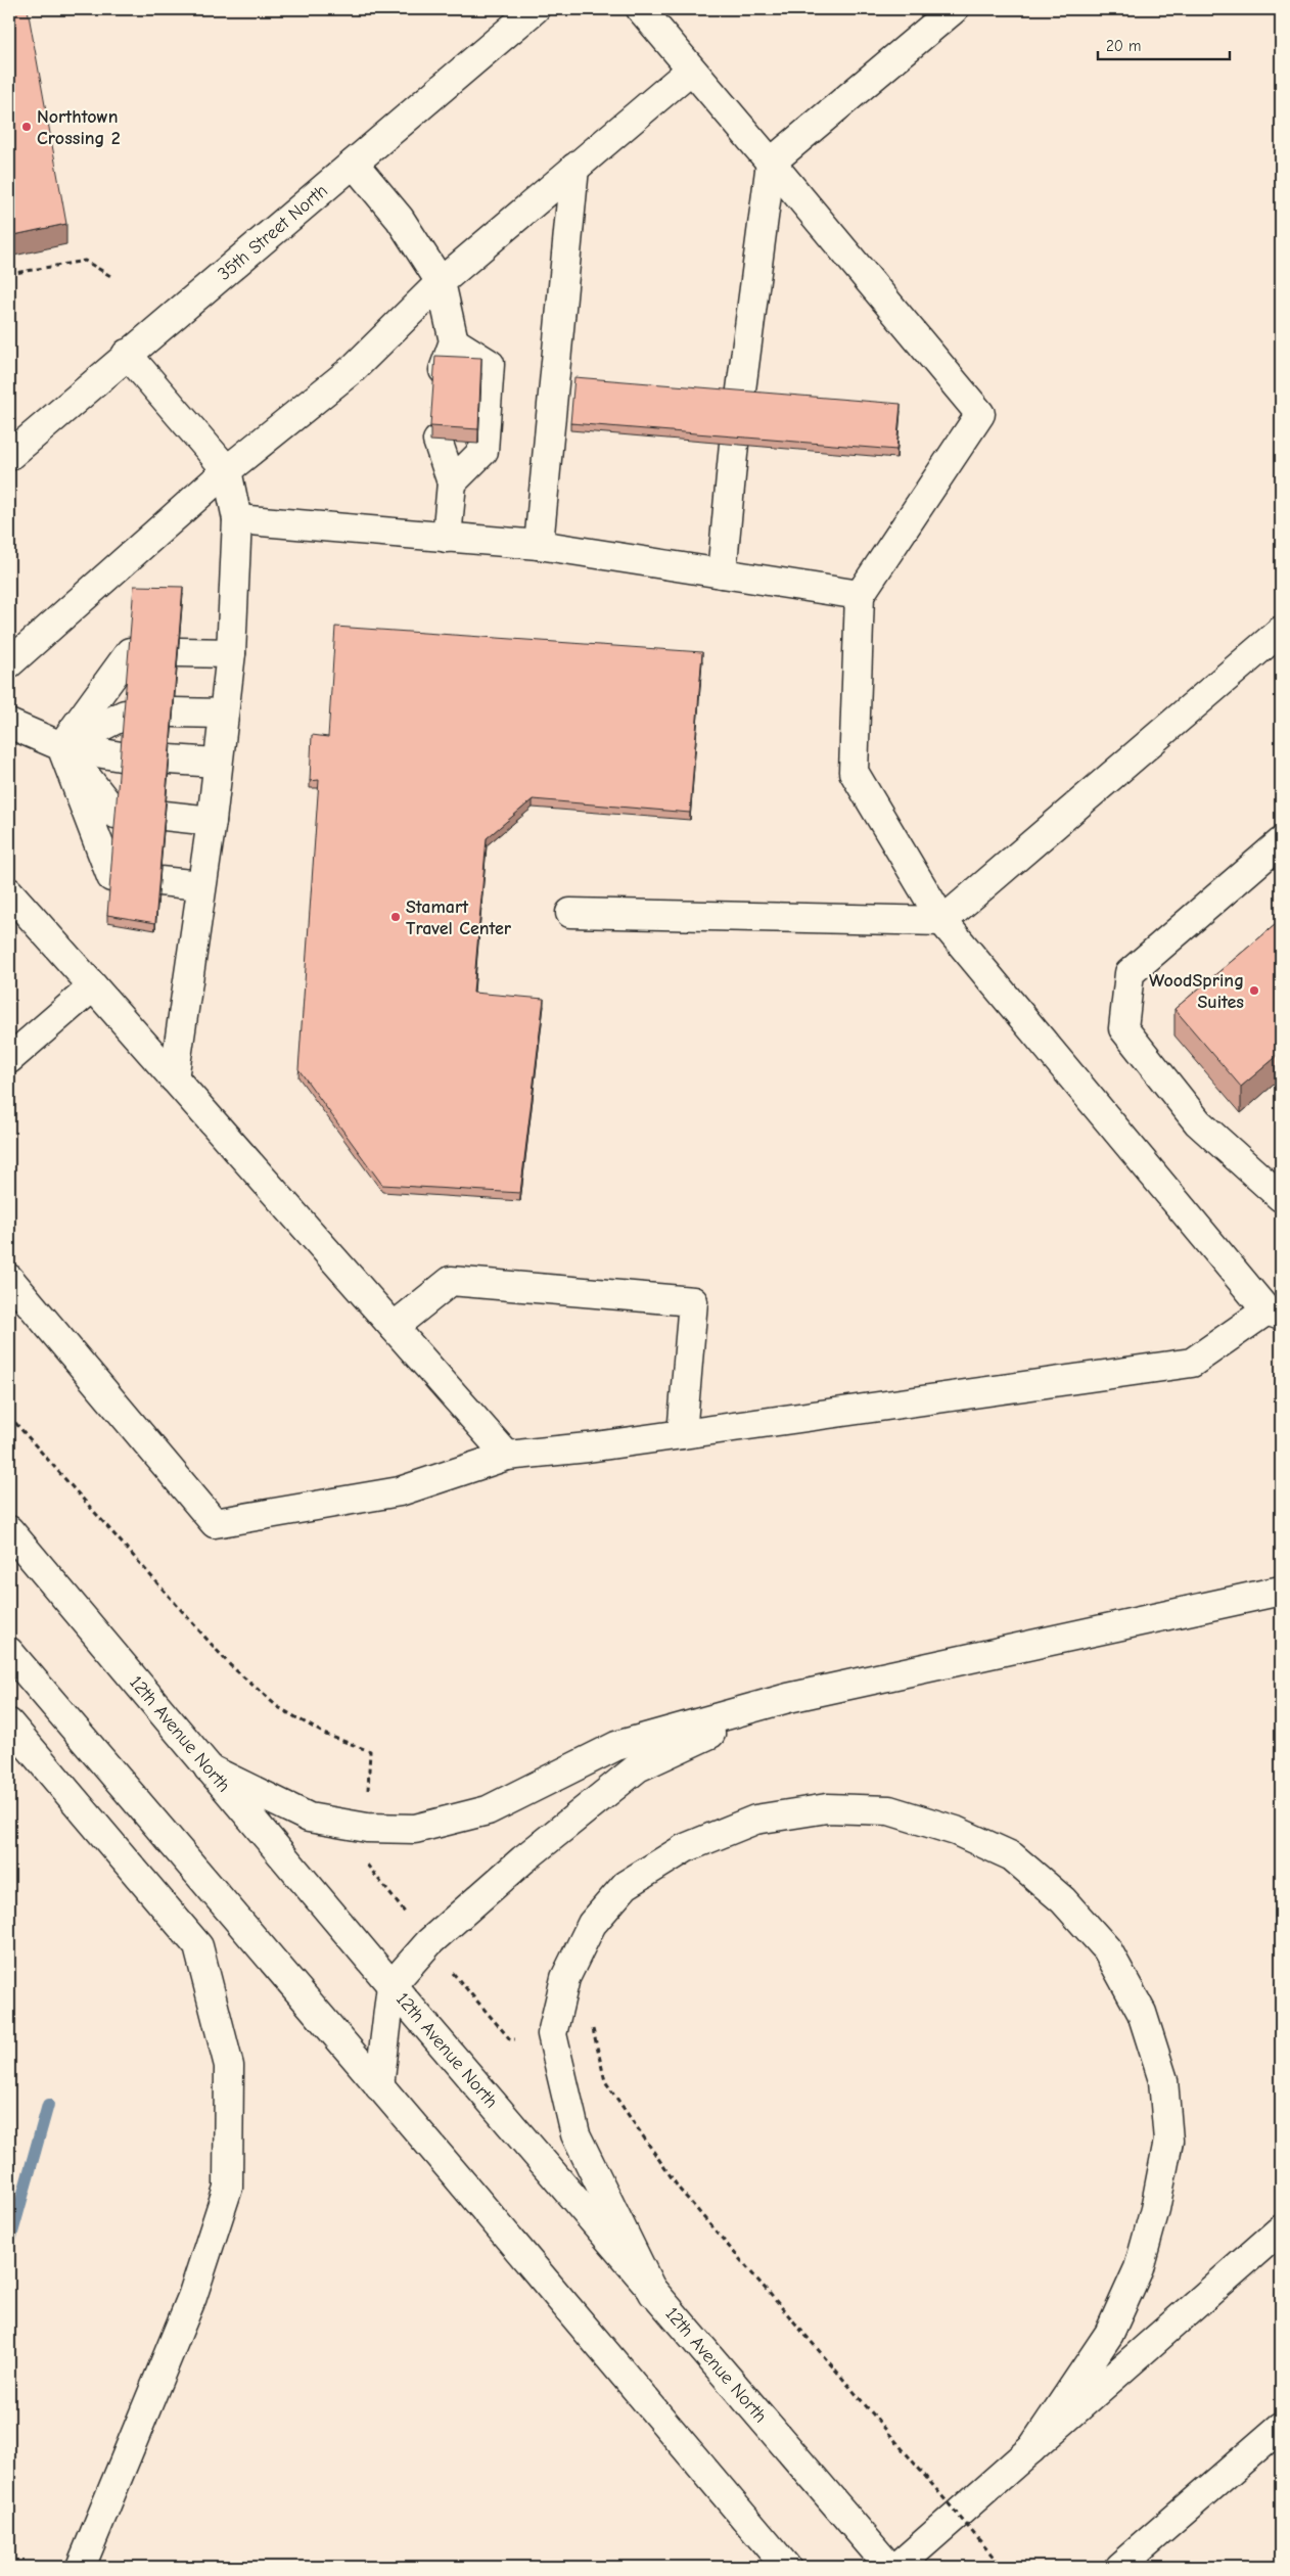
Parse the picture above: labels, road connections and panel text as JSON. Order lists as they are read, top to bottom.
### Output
{
  "streets": {
    "main road": ["35th Street North", "12th Avenue North"]
  },
  "places": ["Northtown Crossing 2", "Stamart Travel Center", "WoodSpring Suites"],
  "scale_bar": "20 m"
}
